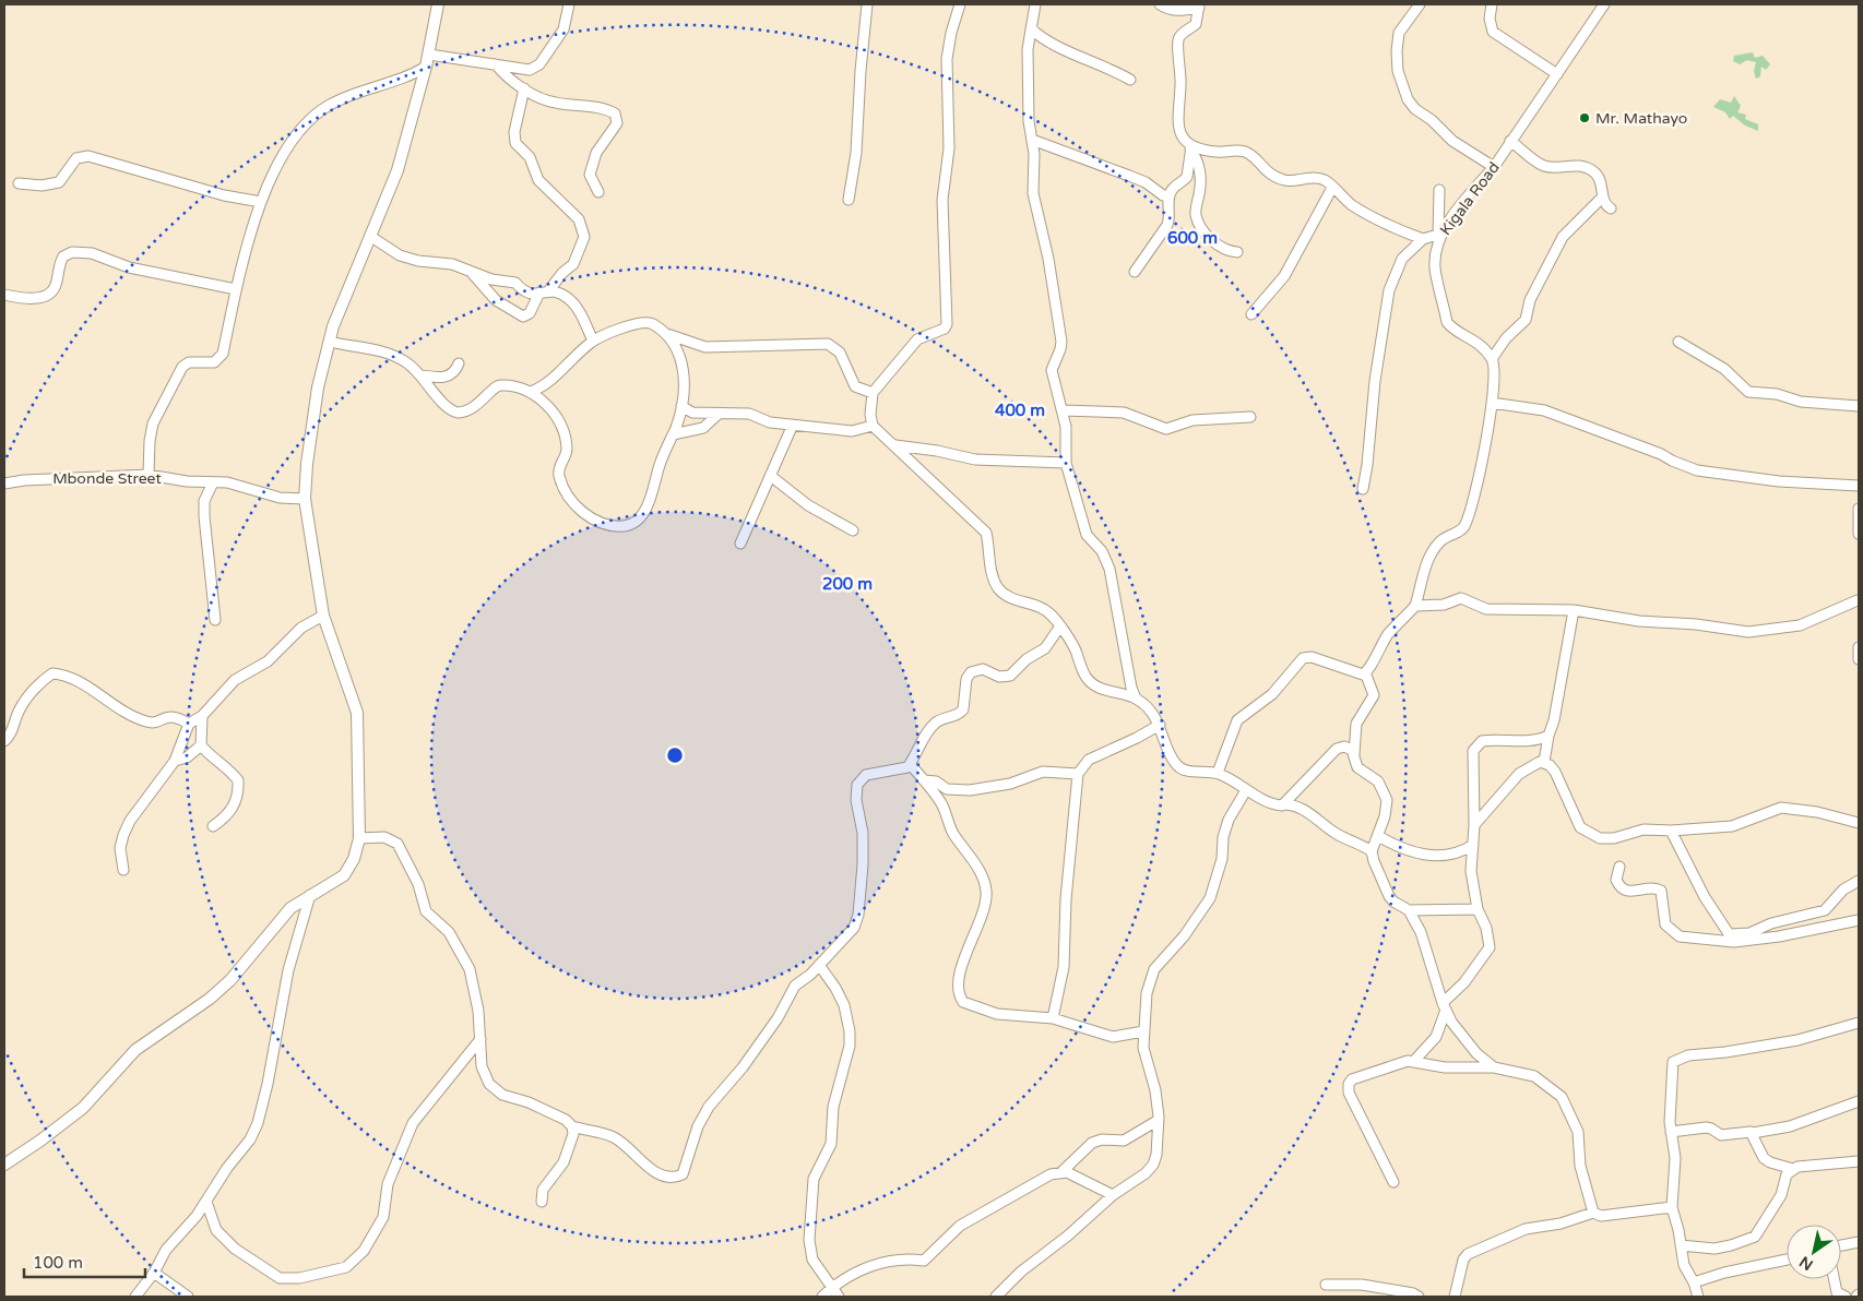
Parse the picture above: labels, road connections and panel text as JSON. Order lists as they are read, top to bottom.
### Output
{
  "streets": {
    "street": ["Kigala Road", "Mbonde Street"]
  },
  "places": ["Mr. Mathayo"],
  "scale_bar": "100 m",
  "north": "bottom left",
  "rings": ["600 m", "400 m", "200 m"]
}
